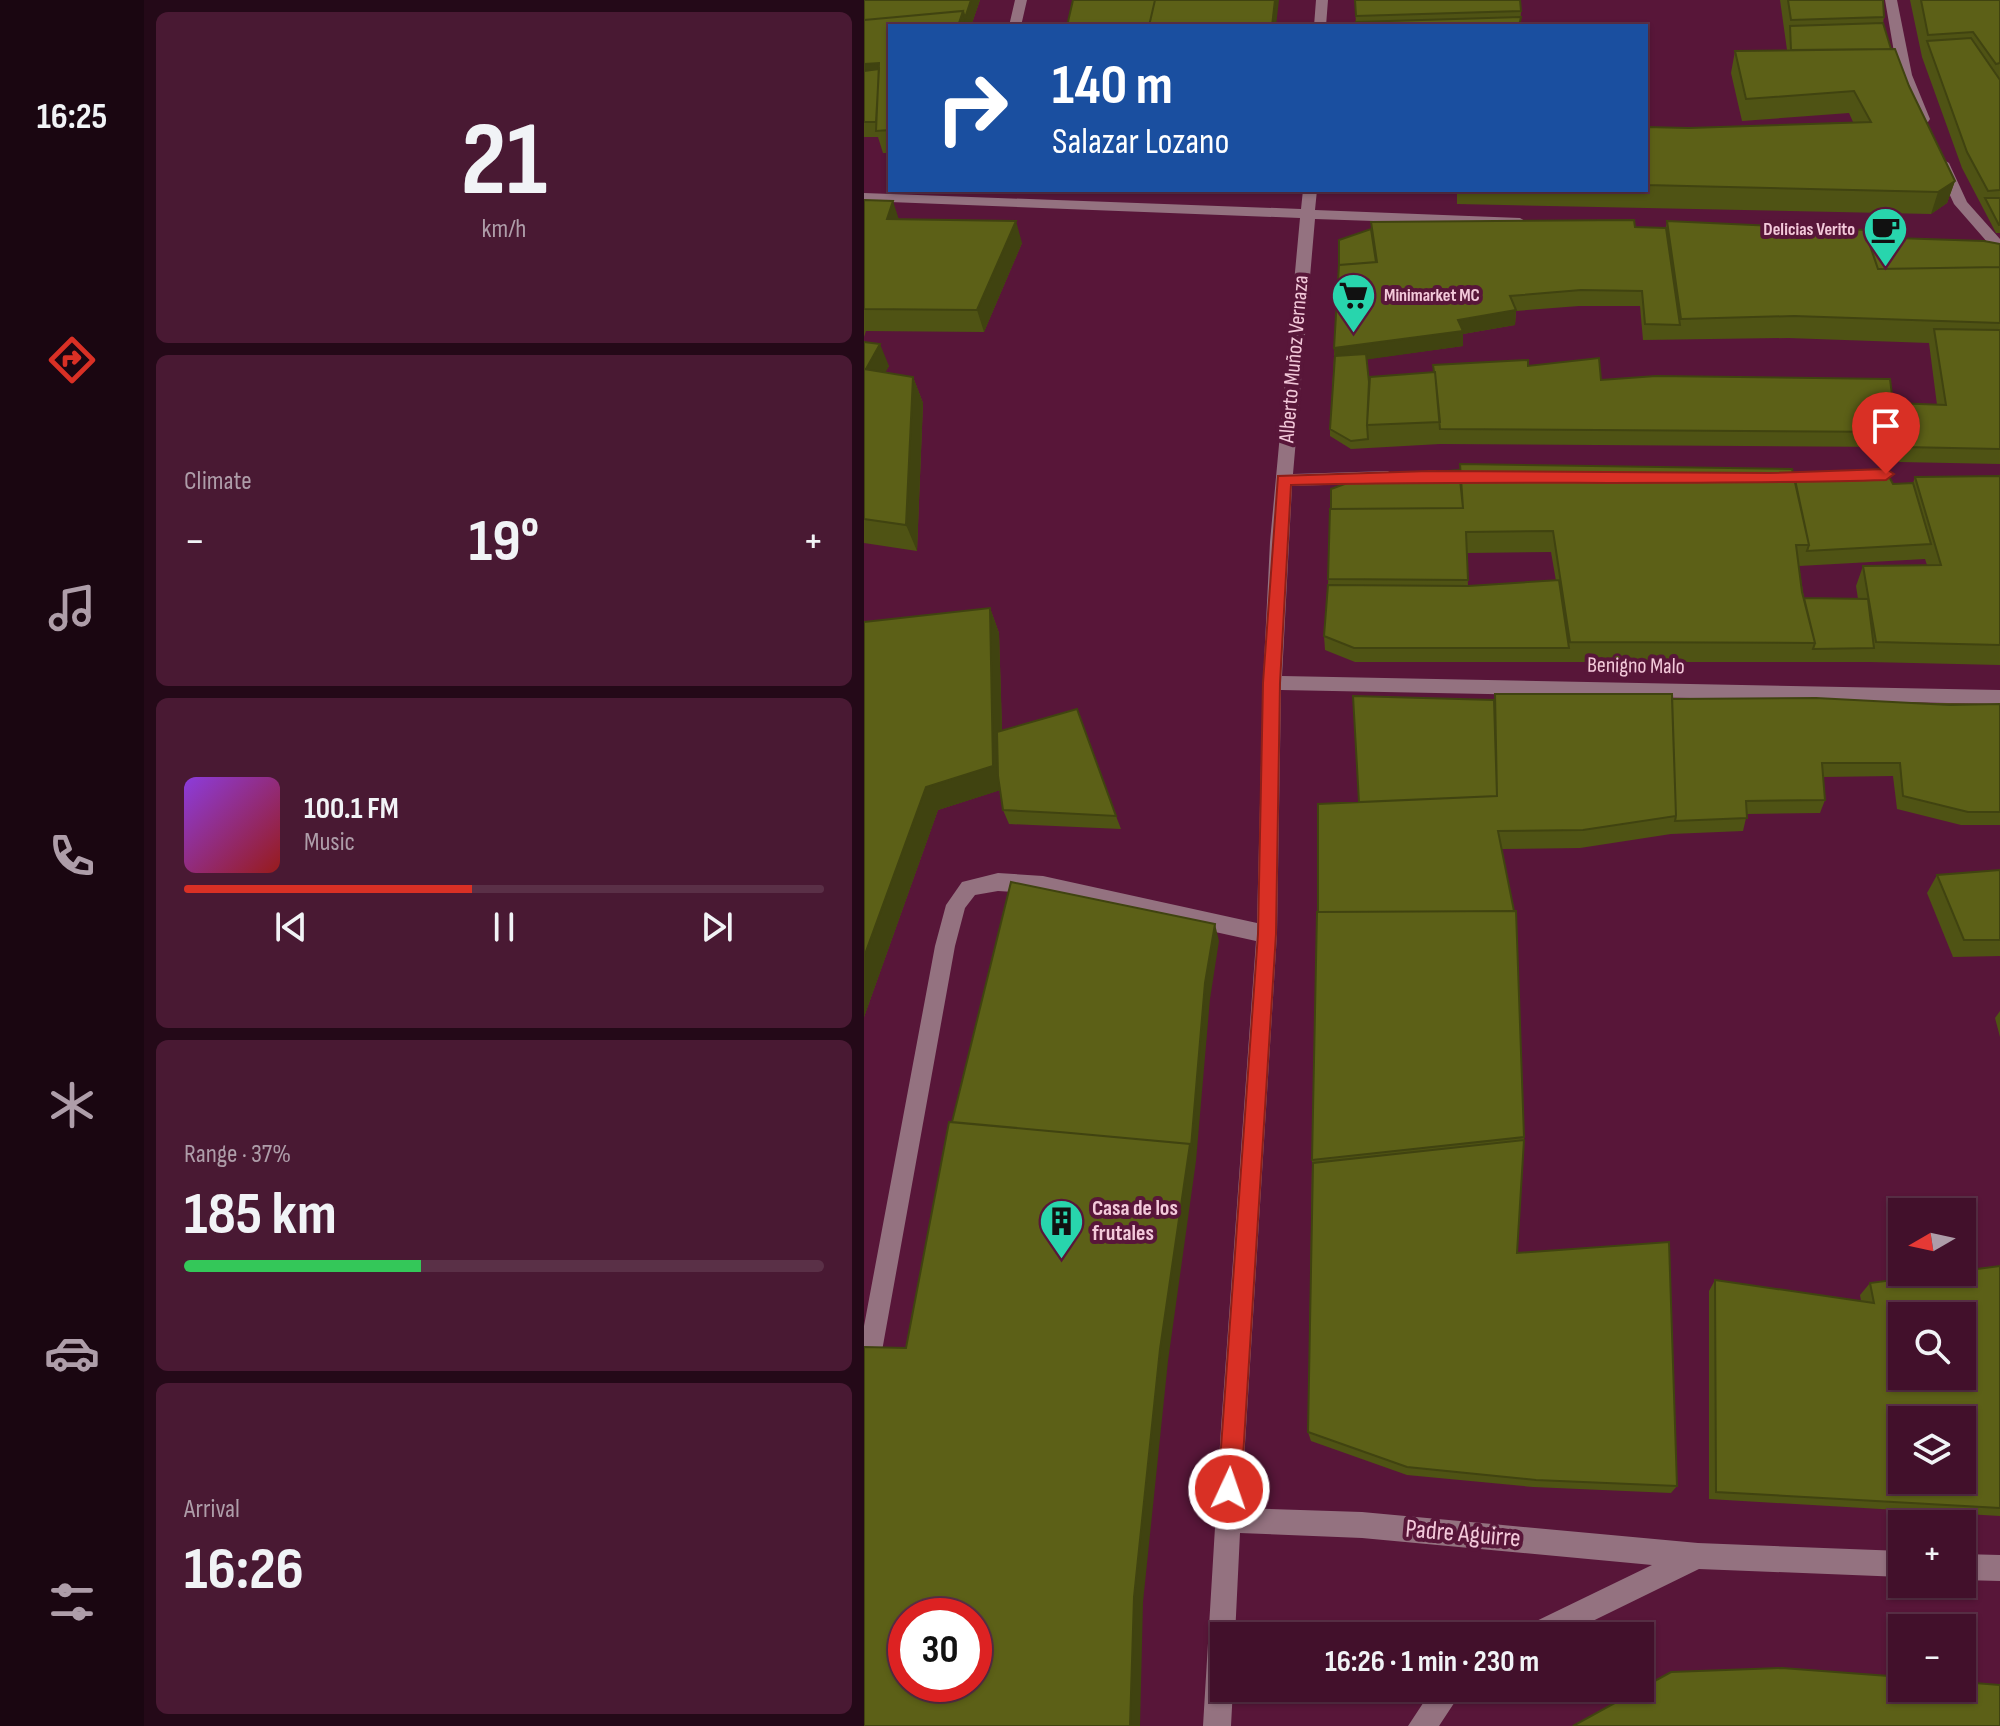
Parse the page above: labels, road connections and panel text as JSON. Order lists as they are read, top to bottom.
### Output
{
  "streets": {
    "street": ["Alberto Muñoz Vernaza", "Benigno Malo", "Padre Aguirre"]
  },
  "crossings": [
    ["Alberto Muñoz Vernaza", "Benigno Malo"],
    ["Alberto Muñoz Vernaza", "Padre Aguirre"]
  ],
  "places": {
    "cafe": ["Delicias Verito"],
    "supermarket": ["Minimarket MC"],
    "building": ["Casa de los frutales"]
  },
  "north": "left",
  "page": {
    "tabs": "16:25",
    "tile": [
      ["21", "km/h"],
      "Climate",
      ["Range · 37%", "185 km"],
      ["Arrival", "16:26"]
    ],
    "turn": ["140 m", "Salazar Lozano"],
    "heat": ["−", "19°", "+"],
    "song": ["100.1 FM", "Music"],
    "map_buttons": ["+", "−"],
    "limit": "30",
    "trip": "16:26 · 1 min · 230 m"
  }
}
